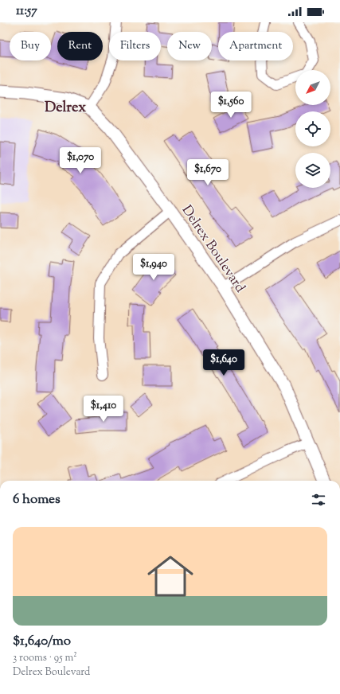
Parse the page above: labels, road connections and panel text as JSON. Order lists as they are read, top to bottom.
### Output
{
  "streets": {
    "street": ["Delrex Boulevard"]
  },
  "districts": ["Delrex"],
  "north": "bottom left",
  "page": {
    "status": "11:57",
    "chip": [
      "Buy",
      "Rent",
      "Filters",
      "New",
      "Apartment"
    ],
    "price": [
      "$1,560",
      "$1,070",
      "$1,670",
      "$1,940",
      "$1,640",
      "$1,410"
    ],
    "heading": "6 homes",
    "list": [
      {
        "name": "$1,640/mo",
        "note": "3 rooms · 95 m² · Delrex Boulevard"
      }
    ]
  }
}
